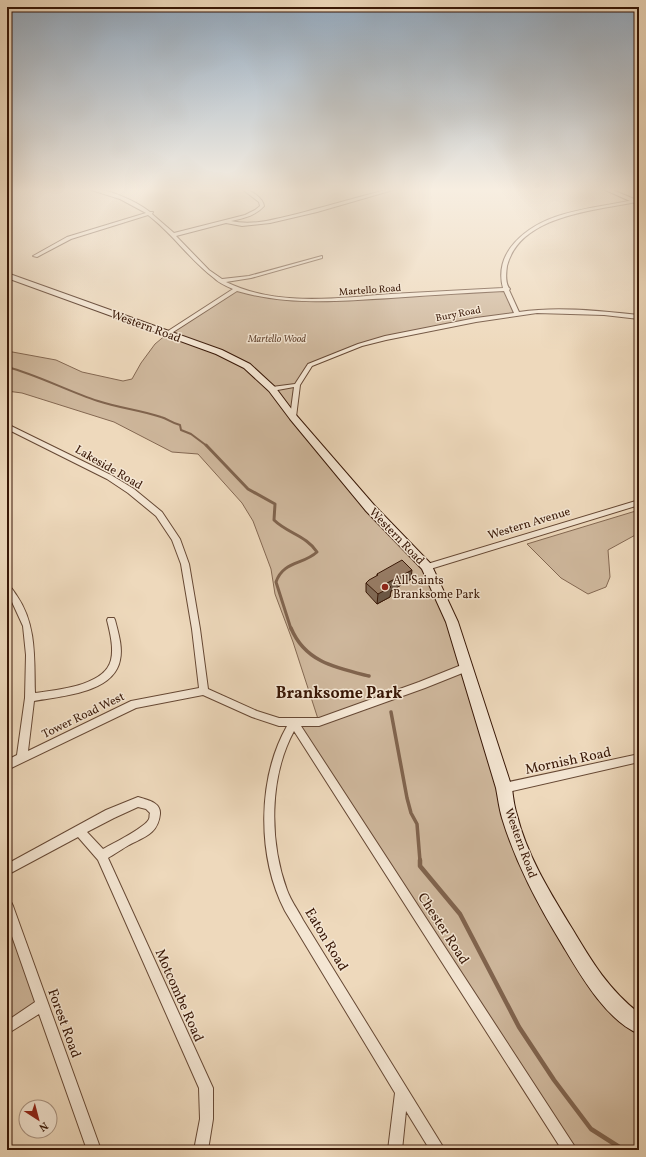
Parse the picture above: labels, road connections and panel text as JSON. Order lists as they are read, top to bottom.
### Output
{
  "streets": {
    "street": [
      "Martello Road",
      "Bury Road",
      "Western Road",
      "Lakeside Road",
      "Western Avenue",
      "Tower Road West",
      "Mornish Road",
      "Chester Road",
      "Eaton Road",
      "Motcombe Road",
      "Forest Road"
    ]
  },
  "crossings": [
    ["Bury Road", "Western Road"],
    ["Western Road", "Western Avenue"],
    ["Western Road", "Mornish Road"],
    ["Lakeside Road", "Tower Road West"],
    ["Chester Road", "Eaton Road"]
  ],
  "districts": ["Branksome Park"],
  "parks": ["Martello Wood"],
  "places": ["All Saints Branksome Park"],
  "north": "bottom right"
}
